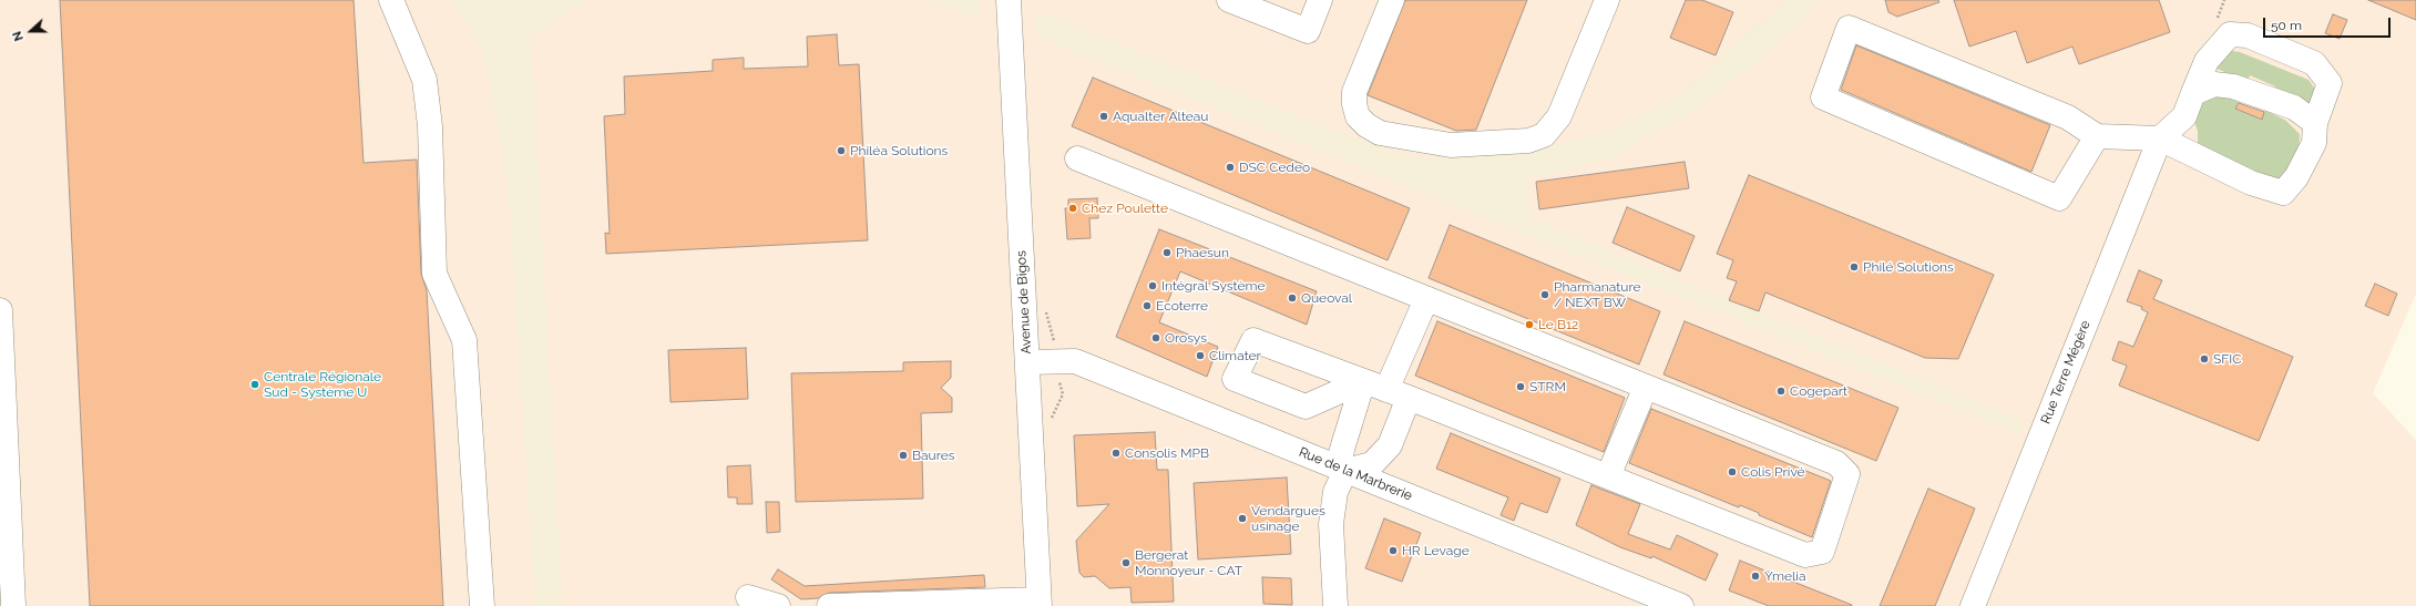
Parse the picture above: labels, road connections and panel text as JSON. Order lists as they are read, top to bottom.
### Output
{
  "streets": {
    "street": ["Avenue de Bigos", "Rue Terre Mégère", "Rue de la Marbrerie"]
  },
  "crossings": [
    ["Avenue de Bigos", "Rue de la Marbrerie"]
  ],
  "places": [
    "Aqualter Alteau",
    "Philéa Solutions",
    "DSC Cedeo",
    "Chez Poulette",
    "Phaesun",
    "Philé Solutions",
    "Intégral Système",
    "Pharmanature / NEXT BW",
    "Queoval",
    "Ecoterre",
    "Le B12",
    "Orosys",
    "Climater",
    "SFIC",
    "Centrale Régionale Sud - Système U",
    "STRM",
    "Cogepart",
    "Consolis MPB",
    "Baures",
    "Colis Privé",
    "Vendargues usinage",
    "HR Levage",
    "Bergerat Monnoyeur - CAT",
    "Ymelia"
  ],
  "scale_bar": "50 m",
  "north": "left"
}
